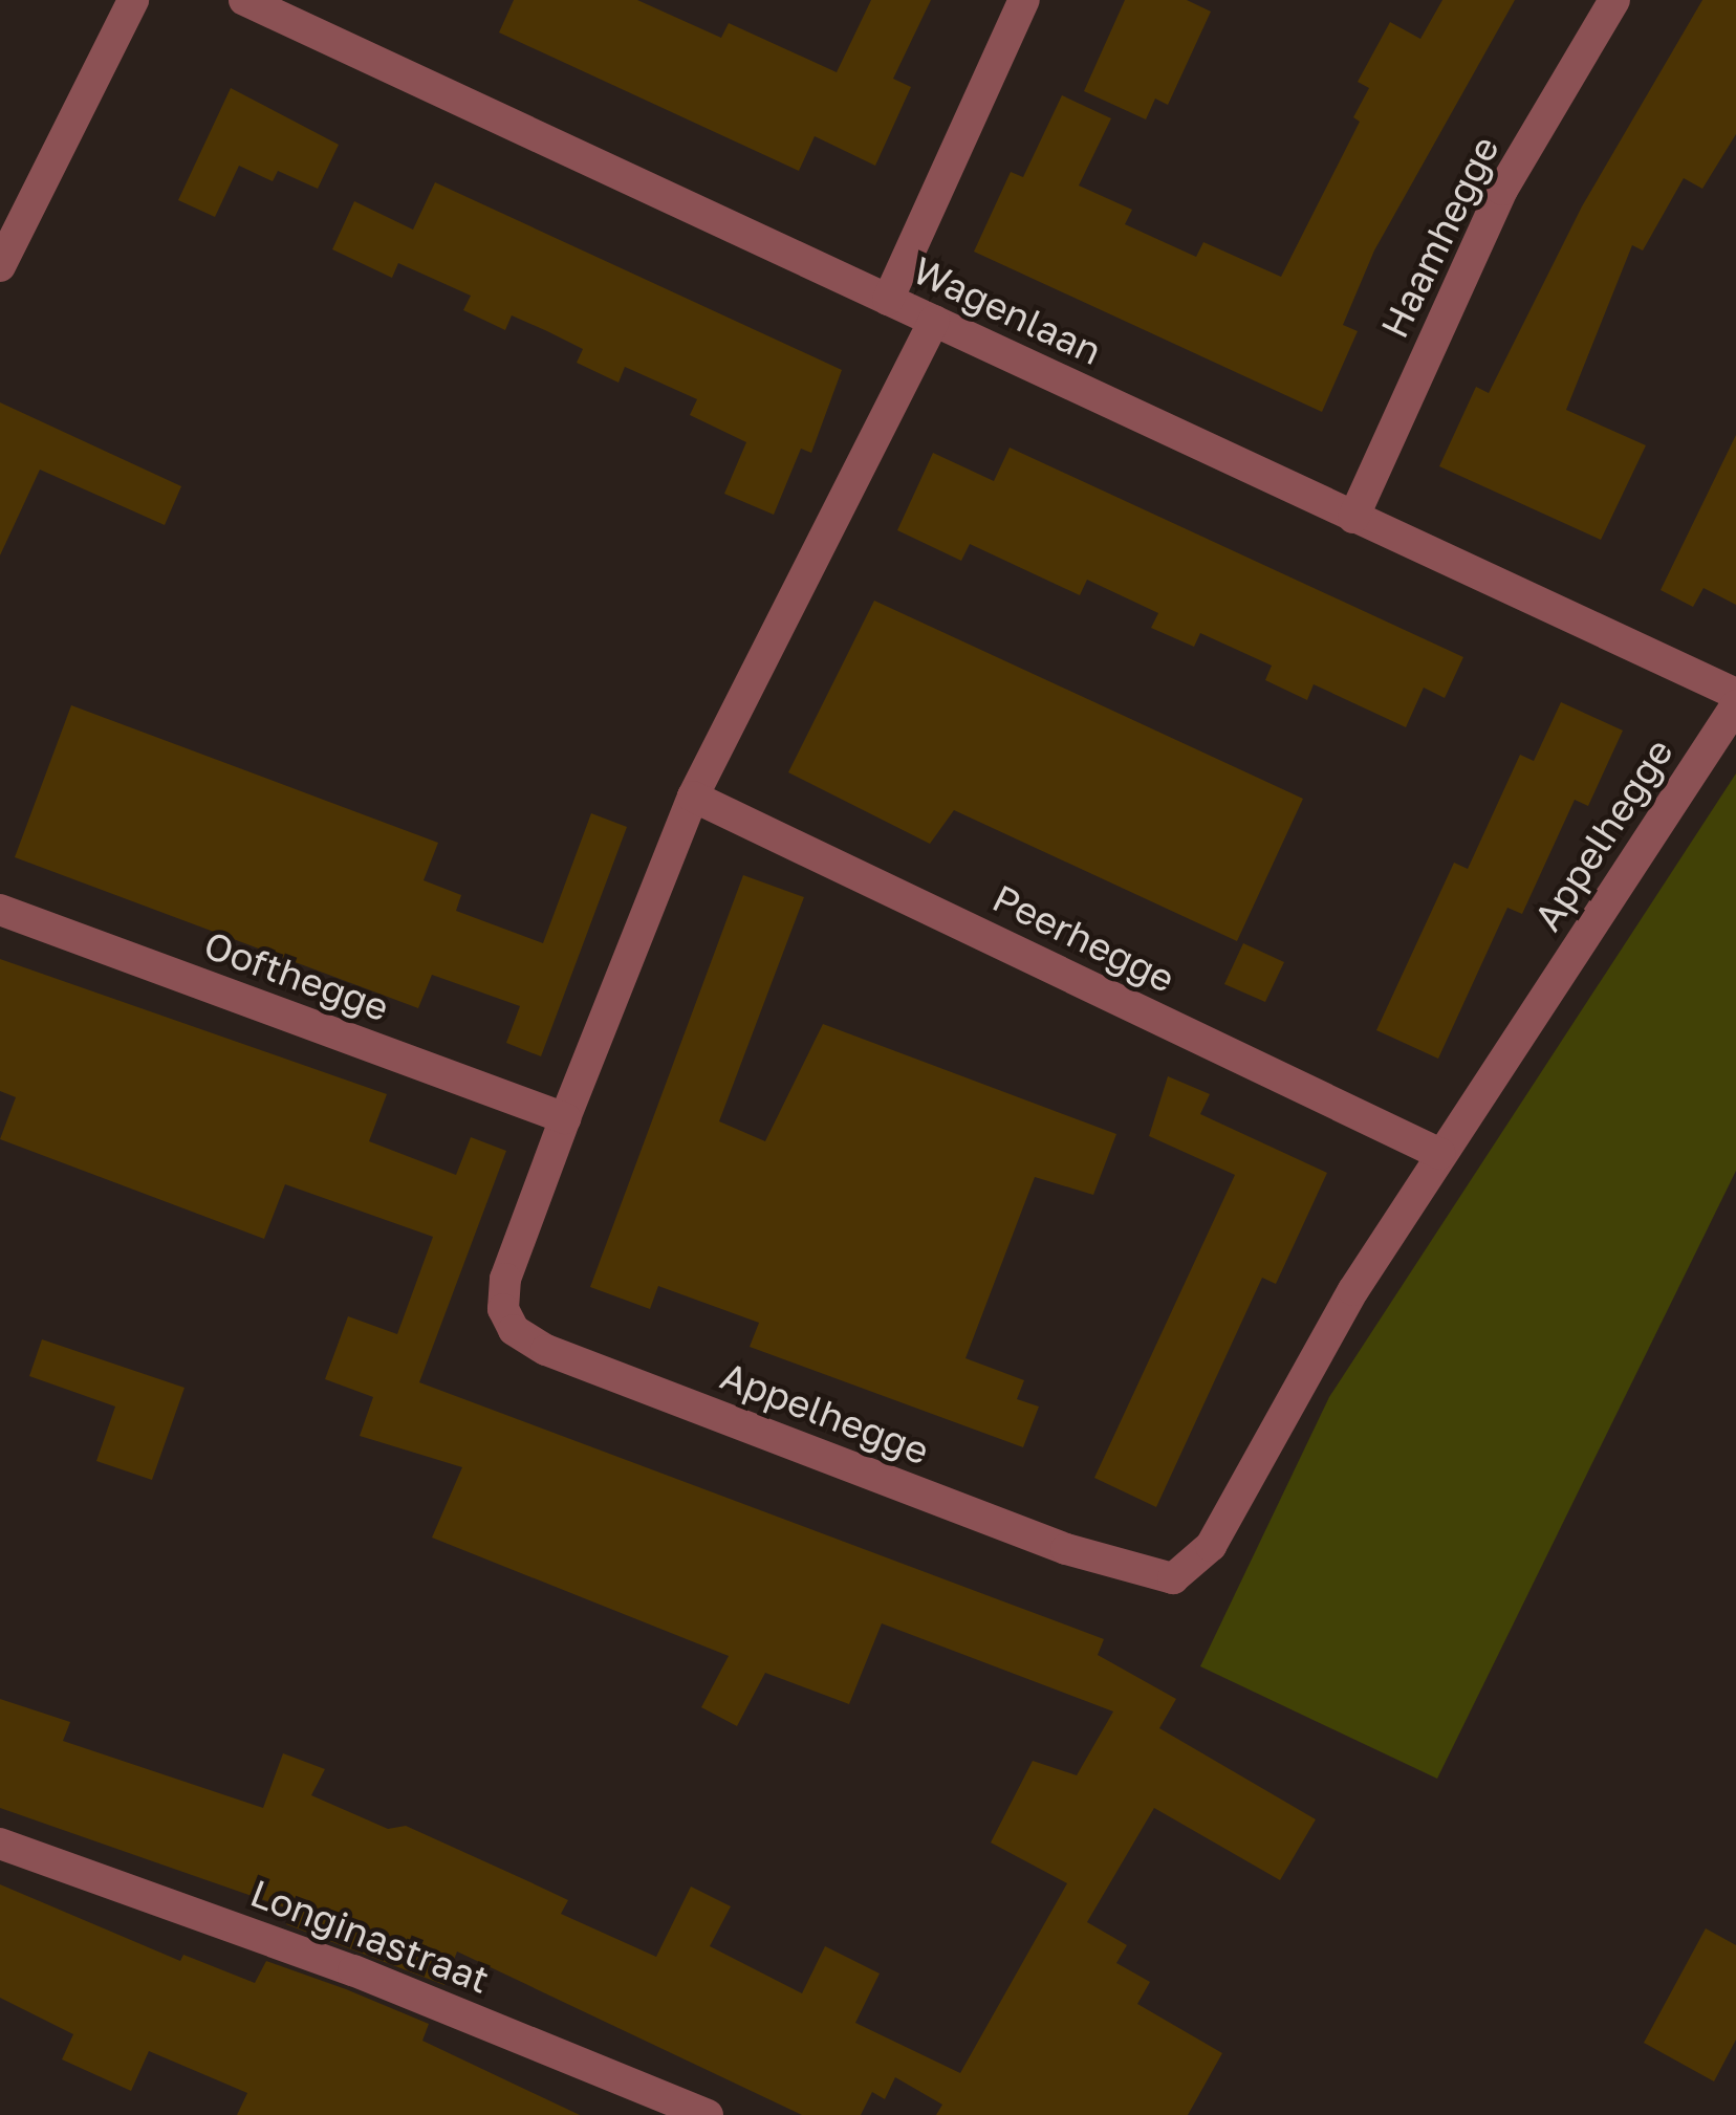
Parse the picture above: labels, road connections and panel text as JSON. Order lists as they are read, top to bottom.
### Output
{
  "streets": {
    "street": [
      "Haamhegge",
      "Wagenlaan",
      "Appelhegge",
      "Peerhegge",
      "Oofthegge",
      "Longinastraat"
    ]
  },
  "crossings": [
    ["Haamhegge", "Wagenlaan"],
    ["Wagenlaan", "Appelhegge"],
    ["Appelhegge", "Peerhegge"],
    ["Appelhegge", "Oofthegge"]
  ]
}
